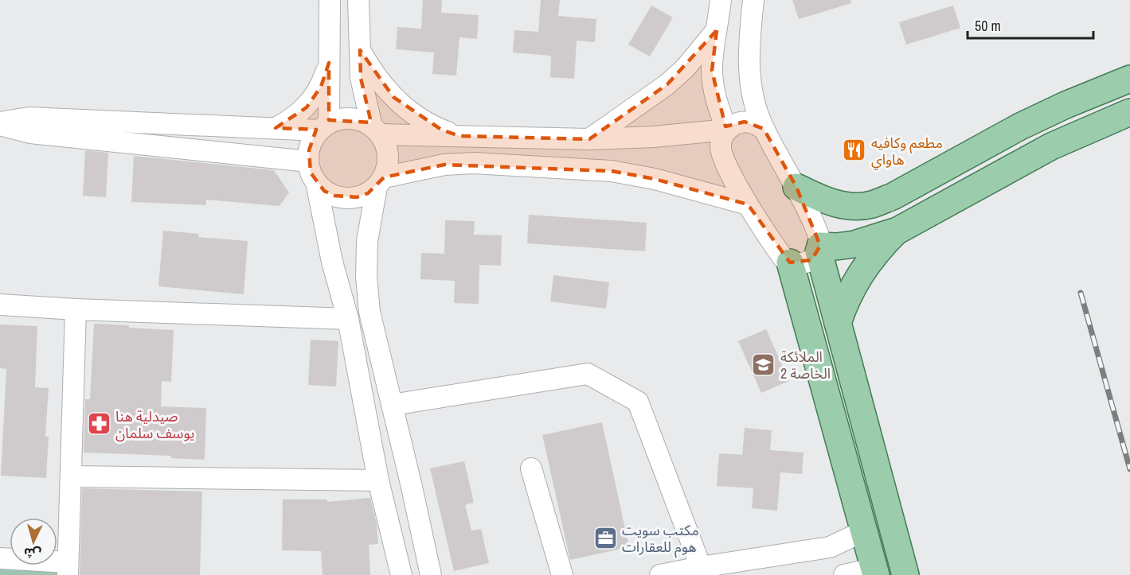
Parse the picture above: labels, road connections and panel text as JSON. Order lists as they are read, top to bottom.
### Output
{
  "places": {
    "restaurant": ["مطعم وكافيه هاواي"],
    "school or university": ["الملائكة الخاصة 2"],
    "pharmacy": ["صيدلية هنا يوسف سلمان"],
    "office": ["مكتب سويت هوم للعقارات"]
  },
  "scale_bar": "50 m",
  "north": "bottom"
}
